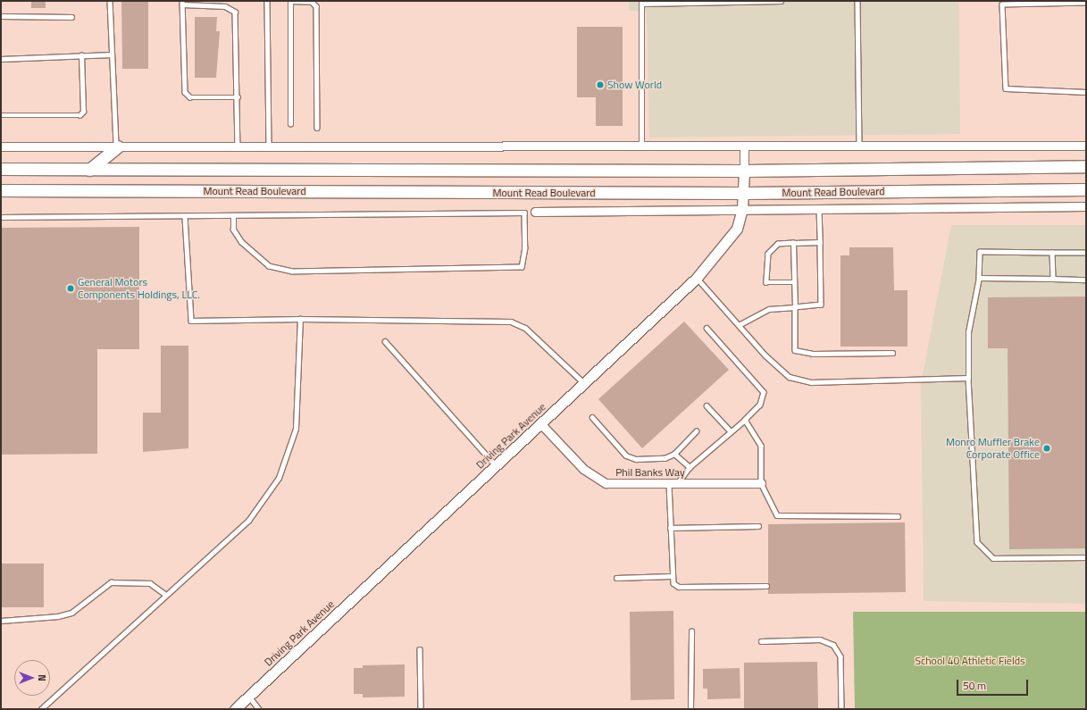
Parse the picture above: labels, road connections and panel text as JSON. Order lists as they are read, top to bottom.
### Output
{
  "streets": {
    "main road": ["Mount Read Boulevard"],
    "street": ["Driving Park Avenue", "Phil Banks Way"]
  },
  "crossings": [
    ["Mount Read Boulevard", "Driving Park Avenue"],
    ["Driving Park Avenue", "Phil Banks Way"]
  ],
  "parks": ["School 40 Athletic Fields"],
  "places": ["Show World", "General Motors Components Holdings, LLC.", "Monro Muffler Brake Corporate Office"],
  "scale_bar": "50 m",
  "north": "right"
}
